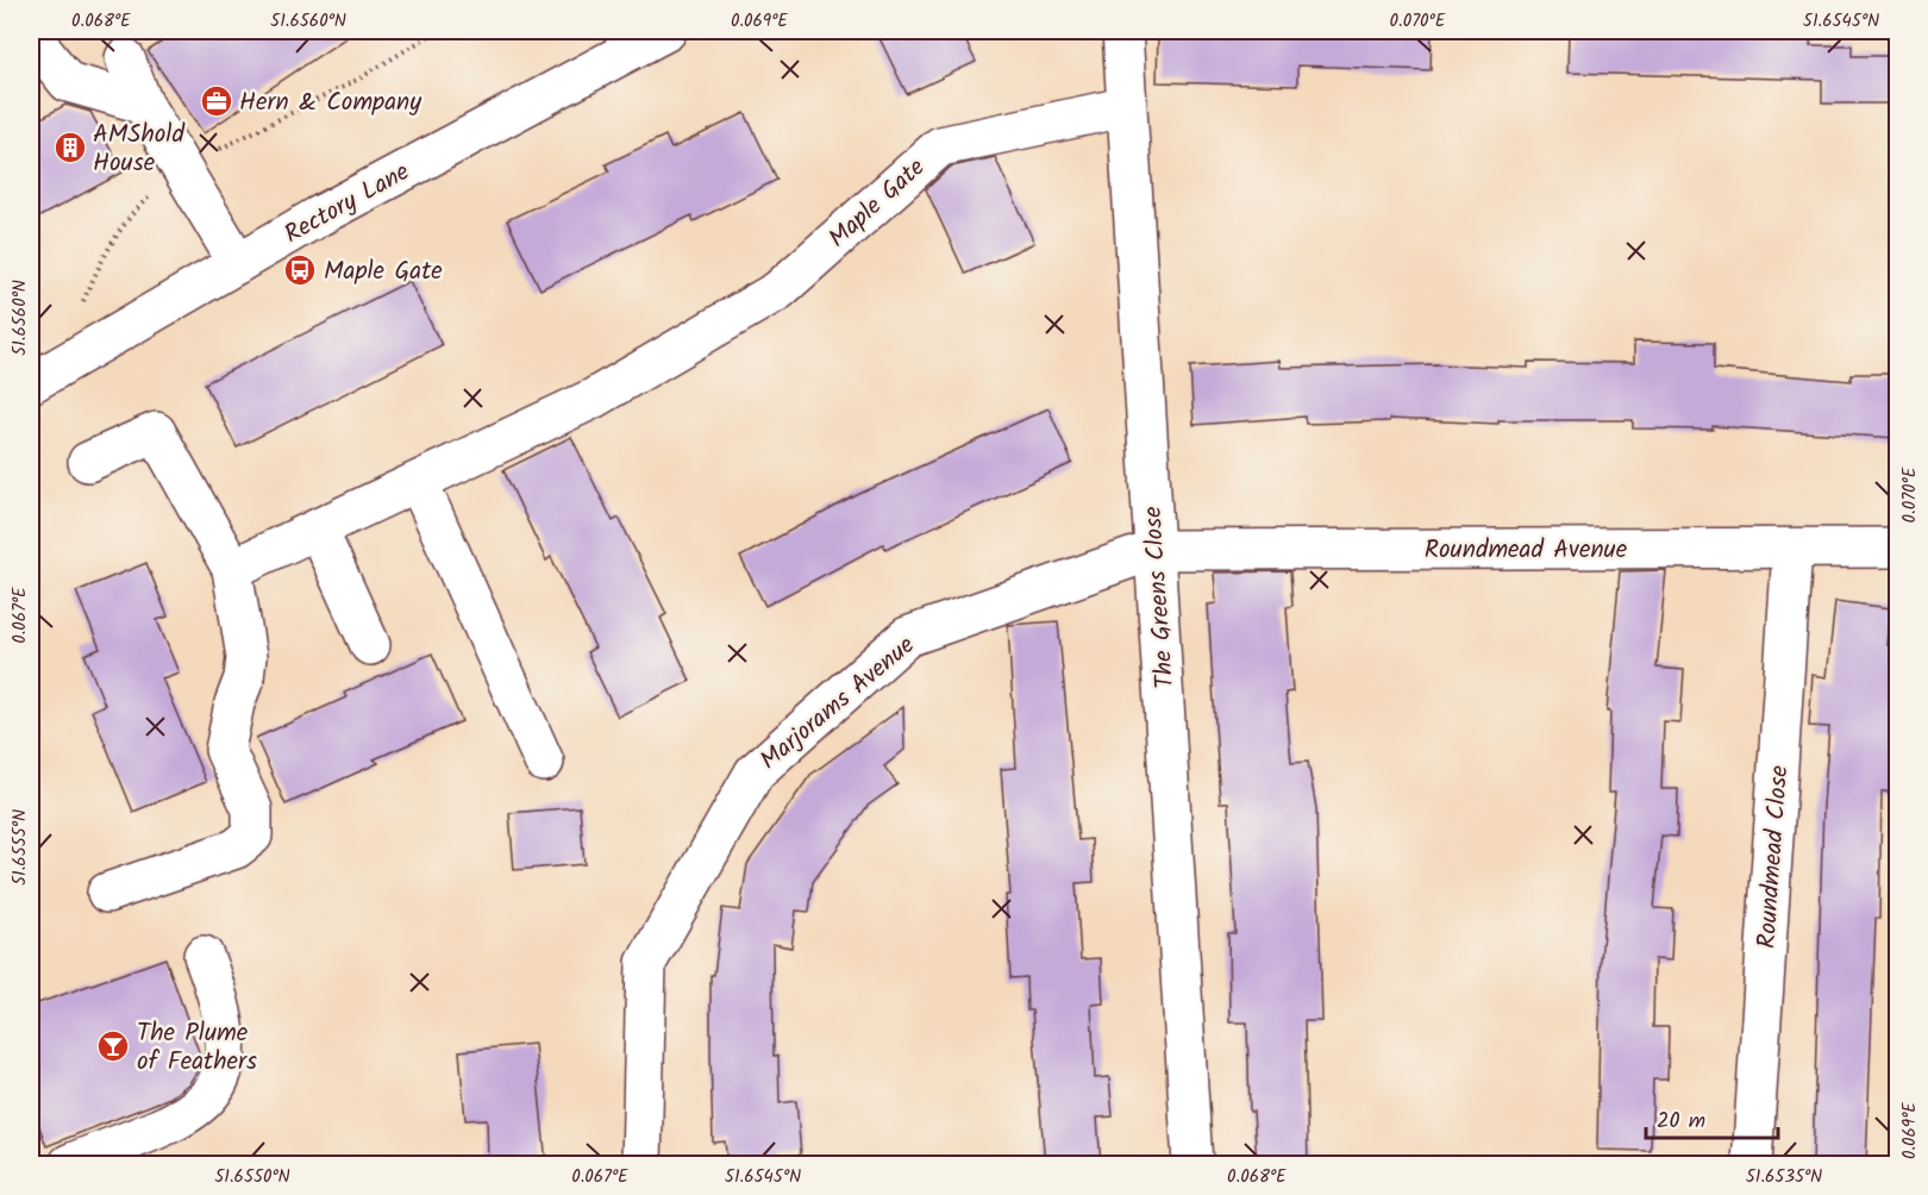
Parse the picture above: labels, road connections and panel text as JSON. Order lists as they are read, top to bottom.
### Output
{
  "streets": {
    "street": [
      "Rectory Lane",
      "Maple Gate",
      "Roundmead Avenue",
      "The Greens Close",
      "Marjorams Avenue",
      "Roundmead Close"
    ]
  },
  "crossings": [
    ["Maple Gate", "The Greens Close"],
    ["Roundmead Avenue", "The Greens Close"],
    ["Roundmead Avenue", "Marjorams Avenue"],
    ["Roundmead Avenue", "Roundmead Close"],
    ["The Greens Close", "Marjorams Avenue"]
  ],
  "places": {
    "office": ["Hern & Company"],
    "building": ["AMShold House"],
    "bus stop": ["Maple Gate"],
    "bar": ["The Plume of Feathers"]
  },
  "scale_bar": "20 m",
  "coordinates": [
    "0.068°E",
    "51.6560°N",
    "0.069°E",
    "0.070°E",
    "51.6545°N",
    "0.067°E",
    "51.6555°N",
    "51.6550°N",
    "51.6535°N"
  ]
}
